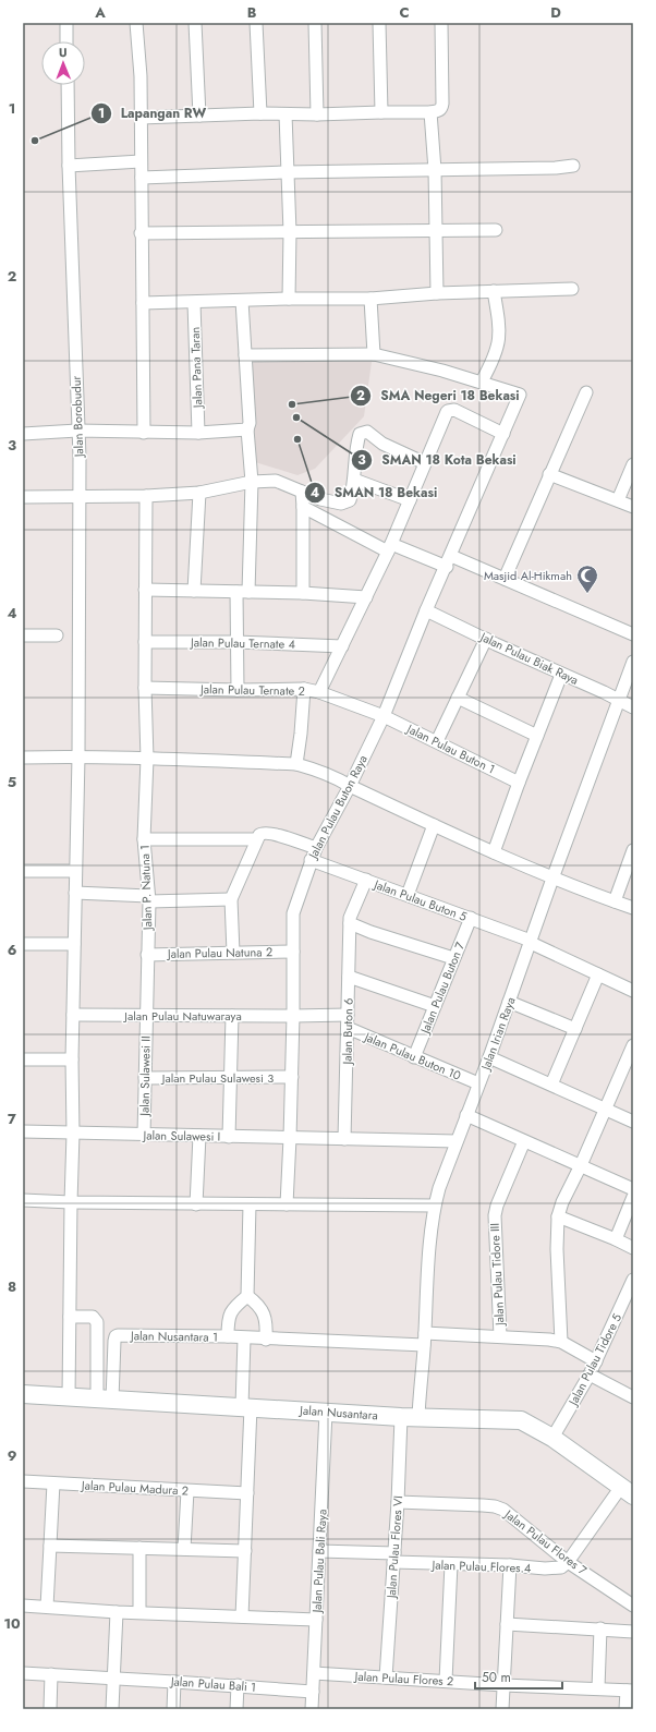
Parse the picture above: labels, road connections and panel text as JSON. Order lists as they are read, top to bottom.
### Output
{
  "streets": {
    "street": [
      "Jalan Pana Taran",
      "Jalan Borobudur",
      "Jalan Pulau Ternate 4",
      "Jalan Pulau Biak Raya",
      "Jalan Pulau Ternate 2",
      "Jalan Pulau Buton 1",
      "Jalan Pulau Buton Raya",
      "Jalan P. Natuna 1",
      "Jalan Pulau Buton 5",
      "Jalan Pulau Natuna 2",
      "Jalan Pulau Buton 7",
      "Jalan Pulau Natuwaraya",
      "Jalan Buton 6",
      "Jalan Irian Raya",
      "Jalan Pulau Buton 10",
      "Jalan Sulawesi II",
      "Jalan Pulau Sulawesi 3",
      "Jalan Sulawesi I",
      "Jalan Pulau Tidore III",
      "Jalan Nusantara 1",
      "Jalan Pulau Tidore 5",
      "Jalan Nusantara",
      "Jalan Pulau Madura 2",
      "Jalan Pulau Flores 7",
      "Jalan Pulau Flores VI",
      "Jalan Pulau Bali Raya",
      "Jalan Pulau Flores.4",
      "Jalan Pulau Flores 2",
      "Jalan Pulau Bali 1"
    ]
  },
  "crossings": [
    ["Jalan Borobudur", "Jalan Pulau Natuwaraya"],
    ["Jalan Borobudur", "Jalan Sulawesi I"],
    ["Jalan Borobudur", "Jalan Nusantara"],
    ["Jalan Pulau Ternate 4", "Jalan P. Natuna 1"],
    ["Jalan Pulau Biak Raya", "Jalan Pulau Buton Raya"],
    ["Jalan Pulau Biak Raya", "Jalan Irian Raya"],
    ["Jalan Pulau Ternate 2", "Jalan Pulau Buton 1"],
    ["Jalan Pulau Ternate 2", "Jalan Pulau Buton Raya"],
    ["Jalan Pulau Ternate 2", "Jalan P. Natuna 1"],
    ["Jalan Pulau Buton 1", "Jalan Pulau Buton Raya"],
    ["Jalan Pulau Buton Raya", "Jalan Pulau Buton 5"],
    ["Jalan Pulau Buton Raya", "Jalan Pulau Natuna 2"],
    ["Jalan Pulau Buton Raya", "Jalan Pulau Natuwaraya"],
    ["Jalan Pulau Buton Raya", "Jalan Pulau Sulawesi 3"],
    ["Jalan Pulau Buton Raya", "Jalan Sulawesi I"],
    ["Jalan P. Natuna 1", "Jalan Pulau Natuna 2"],
    ["Jalan P. Natuna 1", "Jalan Pulau Natuwaraya"],
    ["Jalan P. Natuna 1", "Jalan Sulawesi II"],
    ["Jalan Pulau Buton 5", "Jalan Pulau Buton 7"],
    ["Jalan Pulau Buton 5", "Jalan Buton 6"],
    ["Jalan Pulau Buton 5", "Jalan Irian Raya"],
    ["Jalan Pulau Buton 7", "Jalan Pulau Buton 10"],
    ["Jalan Pulau Natuwaraya", "Jalan Sulawesi II"],
    ["Jalan Buton 6", "Jalan Pulau Buton 10"],
    ["Jalan Buton 6", "Jalan Sulawesi I"],
    ["Jalan Irian Raya", "Jalan Pulau Buton 10"],
    ["Jalan Irian Raya", "Jalan Sulawesi I"],
    ["Jalan Irian Raya", "Jalan Nusantara 1"],
    ["Jalan Irian Raya", "Jalan Nusantara"],
    ["Jalan Sulawesi II", "Jalan Pulau Sulawesi 3"],
    ["Jalan Sulawesi II", "Jalan Sulawesi I"],
    ["Jalan Pulau Tidore III", "Jalan Nusantara 1"],
    ["Jalan Nusantara 1", "Jalan Nusantara"],
    ["Jalan Pulau Tidore 5", "Jalan Nusantara"],
    ["Jalan Nusantara", "Jalan Pulau Flores VI"],
    ["Jalan Nusantara", "Jalan Pulau Bali Raya"],
    ["Jalan Pulau Flores 7", "Jalan Pulau Flores VI"],
    ["Jalan Pulau Flores 7", "Jalan Pulau Flores.4"],
    ["Jalan Pulau Flores VI", "Jalan Pulau Flores.4"],
    ["Jalan Pulau Flores VI", "Jalan Pulau Flores 2"],
    ["Jalan Pulau Bali Raya", "Jalan Pulau Flores.4"],
    ["Jalan Pulau Bali Raya", "Jalan Pulau Flores 2"],
    ["Jalan Pulau Bali Raya", "Jalan Pulau Bali 1"]
  ],
  "places": {
    "other": [
      "Lapangan RW",
      "SMA Negeri 18 Bekasi",
      "SMAN 18 Kota Bekasi",
      "SMAN 18 Bekasi"
    ],
    "mosque": ["Masjid Al-Hikmah"]
  },
  "scale_bar": "50 m",
  "north": "top",
  "grid": {
    "columns": [
      "A",
      "B",
      "C",
      "D"
    ],
    "rows": [
      "1",
      "2",
      "3",
      "4",
      "5",
      "6",
      "7",
      "8",
      "9",
      "10"
    ]
  }
}
